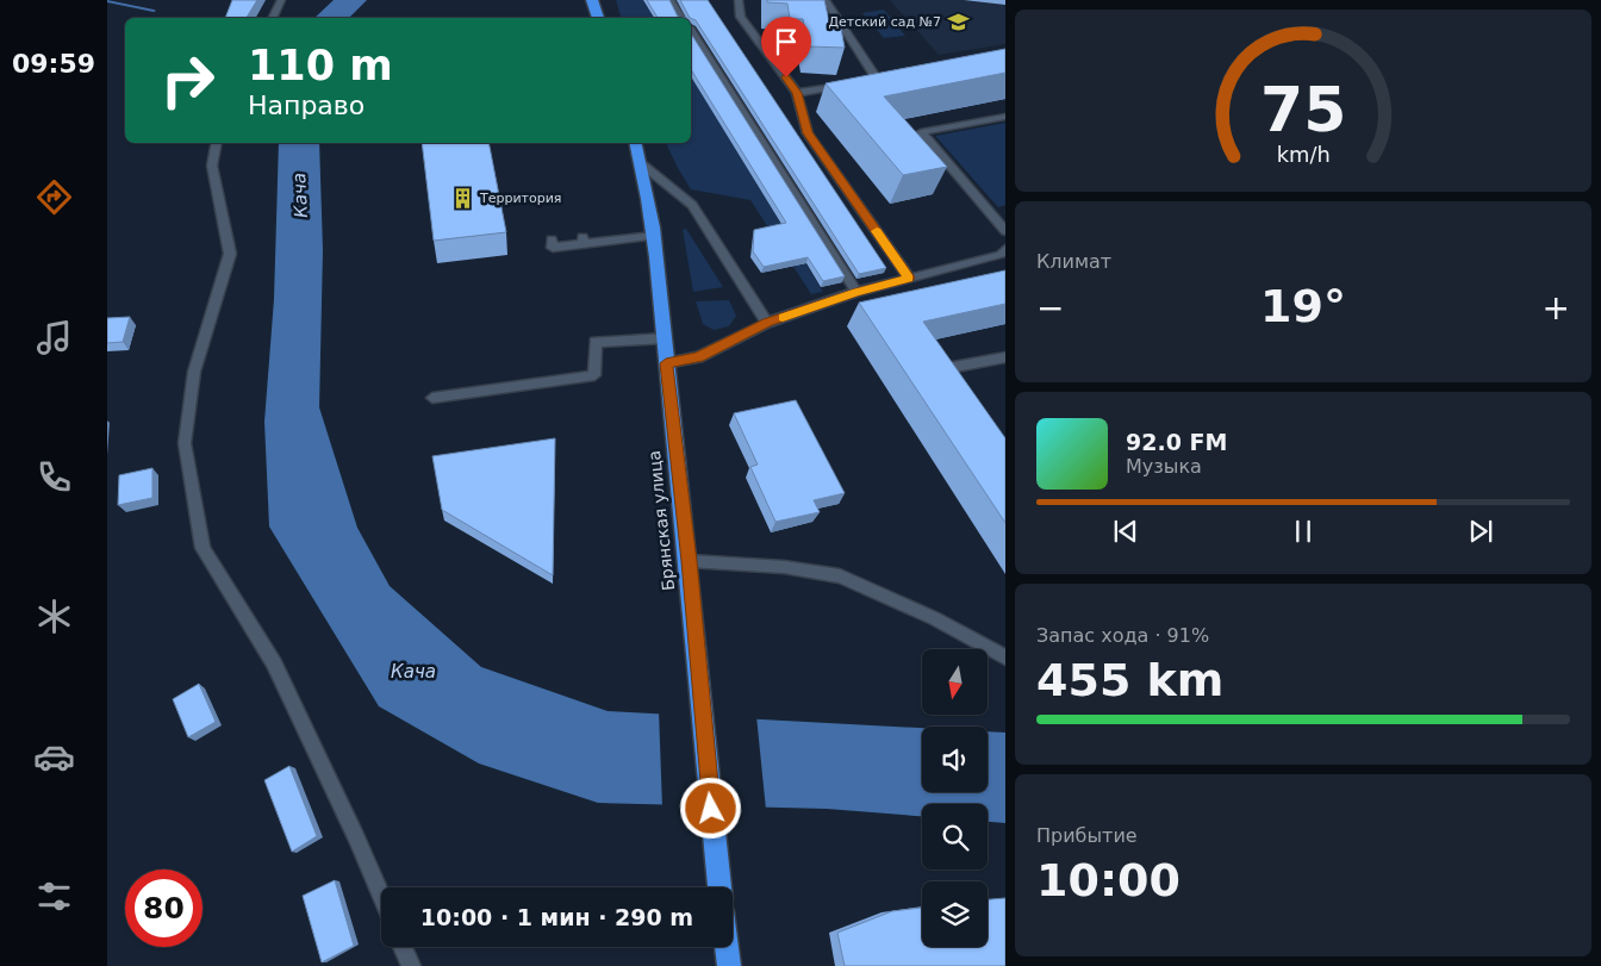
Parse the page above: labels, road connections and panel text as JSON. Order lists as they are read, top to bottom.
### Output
{
  "streets": {
    "highway": ["Брянская улица"]
  },
  "water": ["Кача"],
  "places": {
    "school or university": ["Детский сад №7"],
    "building": ["Территория"]
  },
  "north": "bottom",
  "page": {
    "tabs": "09:59",
    "turn": ["110 m", "Направо"],
    "tile": [
      "Климат",
      ["Запас хода · 91%", "455 km"],
      ["Прибытие", "10:00"]
    ],
    "heat": ["−", "19°", "+"],
    "song": ["92.0 FM", "Музыка"],
    "limit": "80",
    "trip": "10:00 · 1 мин · 290 m",
    "gauge": ["75", "km/h"]
  }
}
